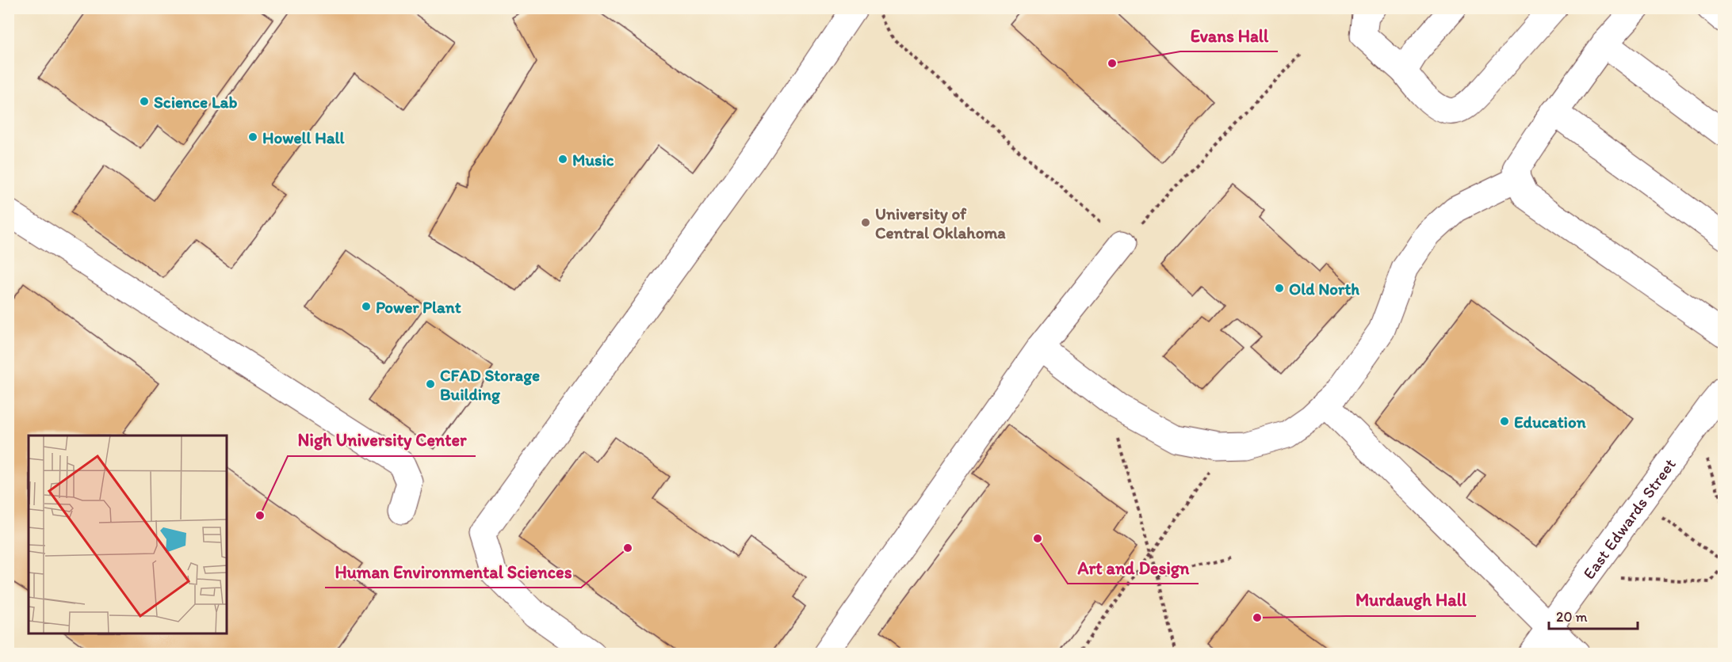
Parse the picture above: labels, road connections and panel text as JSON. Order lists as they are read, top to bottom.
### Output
{
  "streets": {
    "street": ["East Edwards Street"]
  },
  "places": [
    "Evans Hall",
    "Science Lab",
    "Howell Hall",
    "Music",
    "University of Central Oklahoma",
    "Old North",
    "Power Plant",
    "CFAD Storage Building",
    "Education",
    "Nigh University Center",
    "Art and Design",
    "Human Environmental Sciences",
    "Murdaugh Hall"
  ],
  "scale_bar": "20 m"
}
